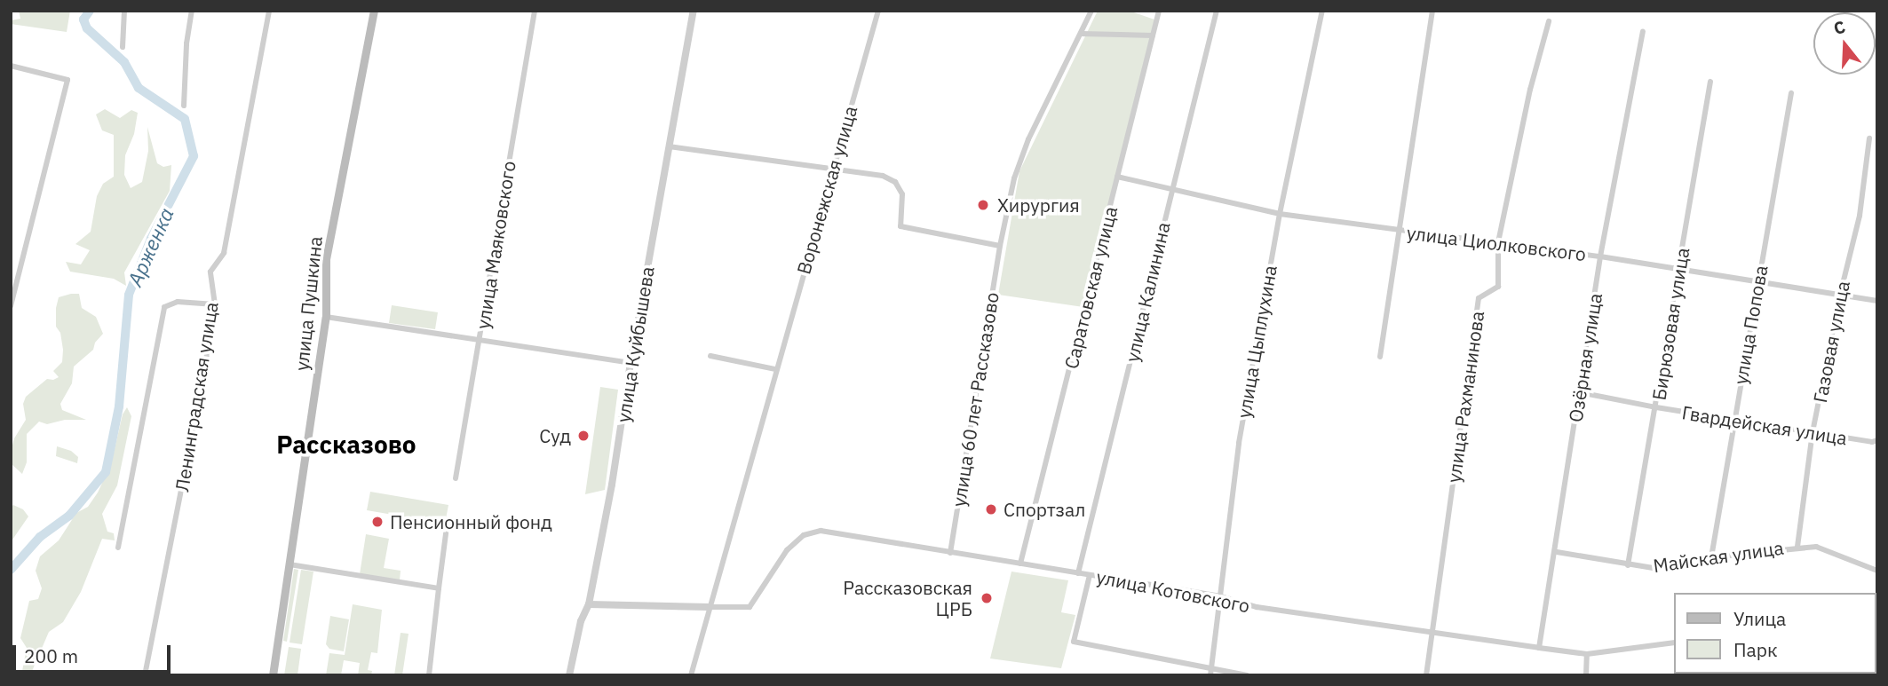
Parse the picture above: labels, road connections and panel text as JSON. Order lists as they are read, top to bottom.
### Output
{
  "streets": {
    "main road": ["улица Пушкина"],
    "street": [
      "Воронежская улица",
      "улица Циолковского",
      "улица Маяковского",
      "Саратовская улица",
      "улица Калинина",
      "Бирюзовая улица",
      "улица Попова",
      "улица Цыплухина",
      "Газовая улица",
      "улица Куйбышева",
      "Озёрная улица",
      "Ленинградская улица",
      "улица Рахманинова",
      "улица 60 лет Рассказово",
      "Гвардейская улица",
      "Майская улица",
      "улица Котовского"
    ]
  },
  "crossings": [
    ["Воронежская улица", "улица Котовского"],
    ["улица Циолковского", "Саратовская улица"],
    ["улица Циолковского", "улица Калинина"],
    ["улица Циолковского", "Бирюзовая улица"],
    ["улица Циолковского", "улица Попова"],
    ["улица Циолковского", "улица Цыплухина"],
    ["улица Циолковского", "Газовая улица"],
    ["улица Циолковского", "Озёрная улица"],
    ["улица Циолковского", "улица Рахманинова"],
    ["Саратовская улица", "улица Котовского"],
    ["улица Калинина", "улица Котовского"],
    ["Бирюзовая улица", "Гвардейская улица"],
    ["Бирюзовая улица", "Майская улица"],
    ["улица Попова", "Гвардейская улица"],
    ["улица Попова", "Майская улица"],
    ["улица Цыплухина", "улица Котовского"],
    ["Газовая улица", "Гвардейская улица"],
    ["Газовая улица", "Майская улица"],
    ["Озёрная улица", "Гвардейская улица"],
    ["Озёрная улица", "Майская улица"],
    ["Озёрная улица", "улица Котовского"],
    ["улица Рахманинова", "улица Котовского"],
    ["улица 60 лет Рассказово", "улица Котовского"]
  ],
  "districts": ["Рассказово"],
  "water": ["Арженка"],
  "places": [
    "Хирургия",
    "Суд",
    "Спортзал",
    "Пенсионный фонд",
    "Рассказовская ЦРБ"
  ],
  "legend": ["Улица", "Парк"],
  "scale_bar": "200 m",
  "north": "top"
}
